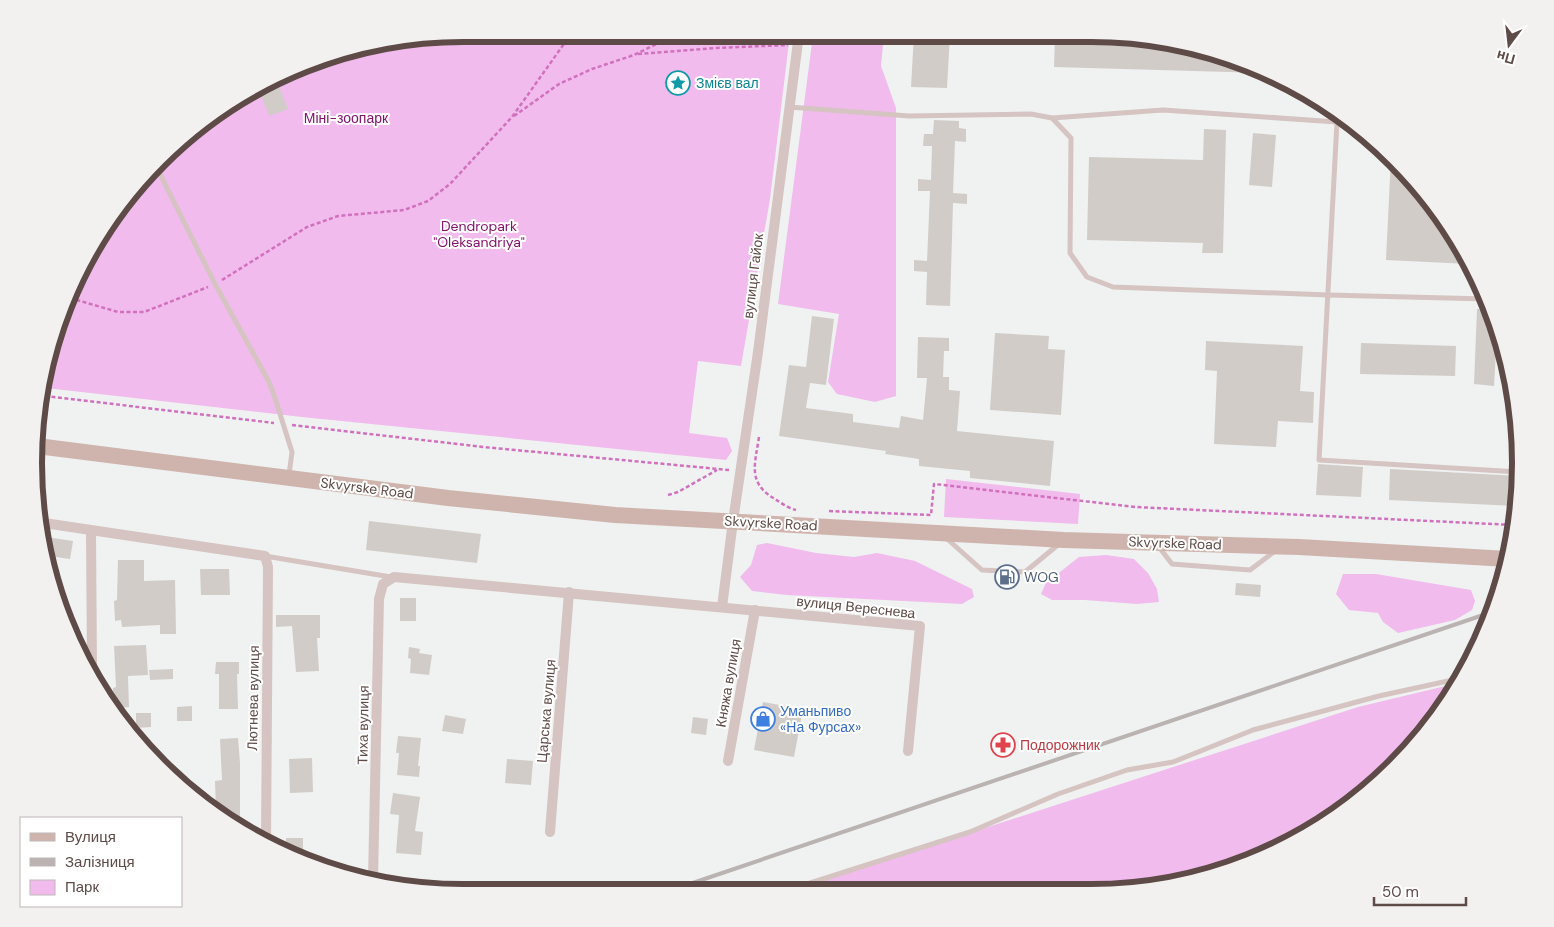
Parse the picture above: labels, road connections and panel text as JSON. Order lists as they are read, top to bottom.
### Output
{
  "streets": {
    "main road": ["Skvyrske Road"],
    "street": [
      "вулиця Гайок",
      "вулиця Вереснева",
      "Княжа вулиця",
      "Лютнева вулиця",
      "Царська вулиця",
      "Тиха вулиця"
    ]
  },
  "crossings": [
    ["вулиця Гайок", "Skvyrske Road"],
    ["вулиця Вереснева", "Княжа вулиця"]
  ],
  "parks": ["Міні-зоопарк", "Dendropark \"Oleksandriya\""],
  "places": {
    "place": ["Змієв вал"],
    "fuel station": ["WOG"],
    "shop": ["Уманьпиво «На Фурсах»"],
    "pharmacy": ["Подорожник"]
  },
  "legend": ["Вулиця", "Залізниця", "Парк"],
  "scale_bar": "50 m",
  "north": "bottom"
}
